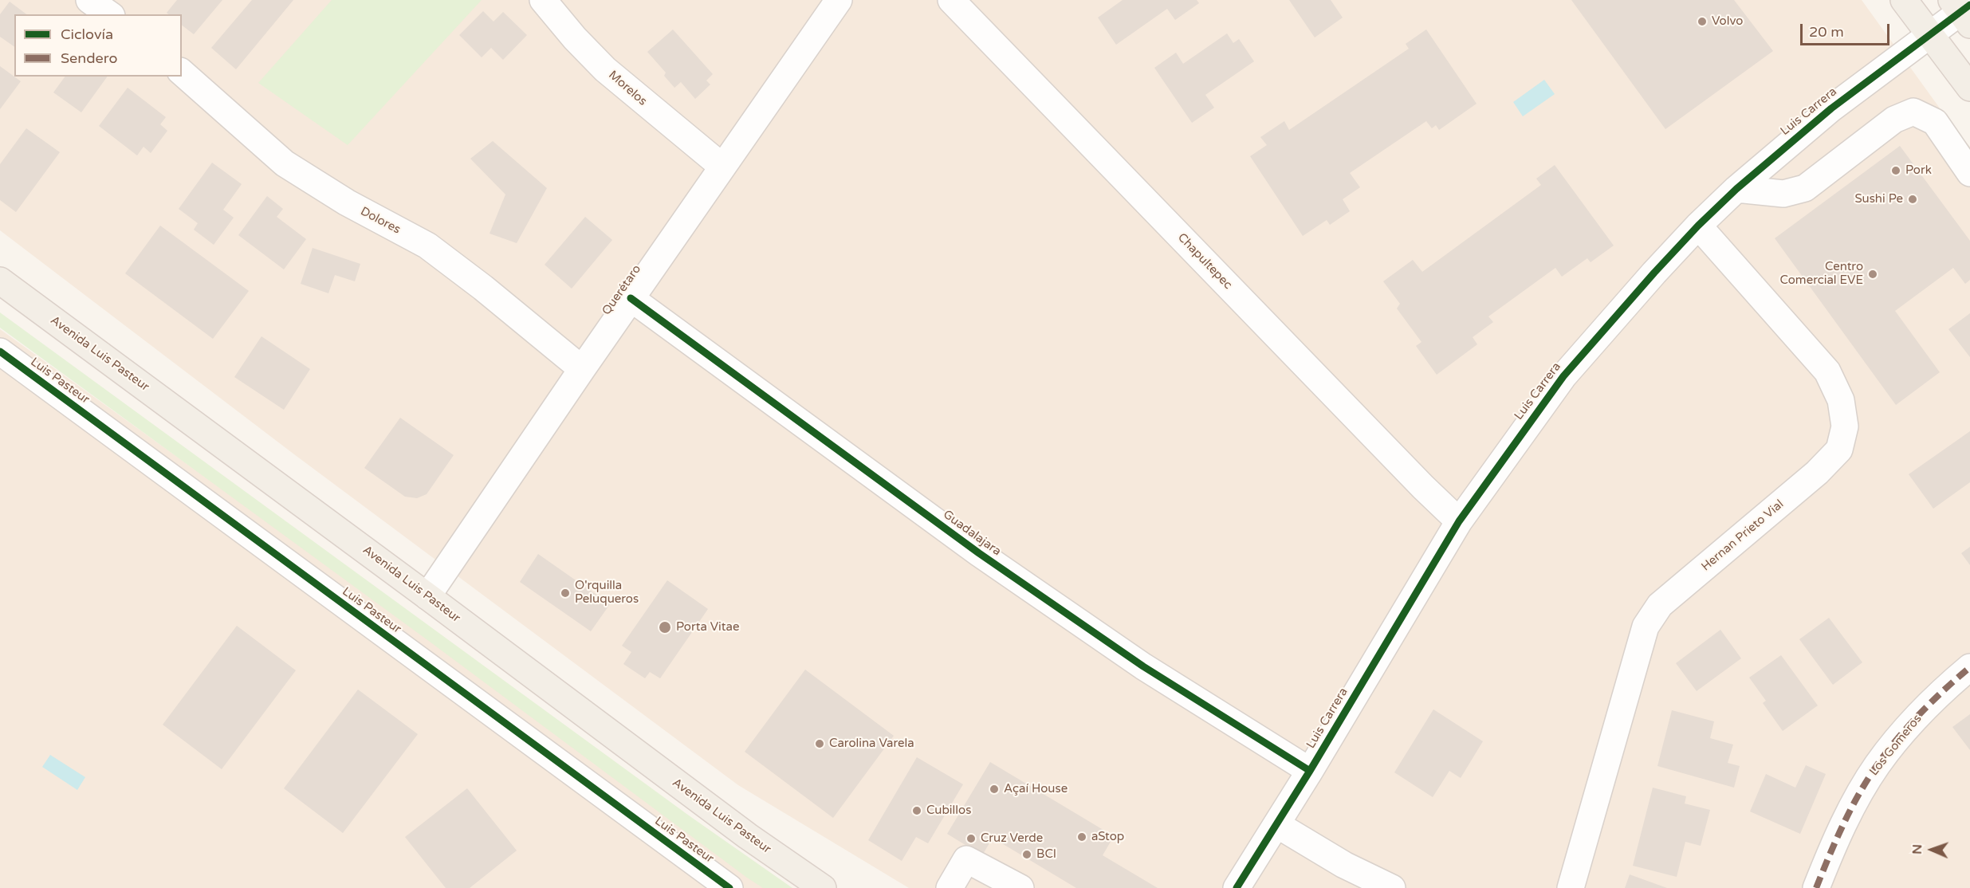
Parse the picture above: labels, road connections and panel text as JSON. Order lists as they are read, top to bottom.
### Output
{
  "streets": {
    "main road": ["Avenida Luis Pasteur"],
    "street": [
      "Morelos",
      "Luis Carrera",
      "Dolores",
      "Chapultepec",
      "Querétaro",
      "Luis Pasteur",
      "Guadalajara",
      "Hernan Prieto Vial",
      "Los Gomeros"
    ]
  },
  "crossings": [
    ["Morelos", "Querétaro"],
    ["Luis Carrera", "Chapultepec"],
    ["Luis Carrera", "Guadalajara"],
    ["Luis Carrera", "Hernan Prieto Vial"],
    ["Dolores", "Querétaro"],
    ["Querétaro", "Avenida Luis Pasteur"],
    ["Querétaro", "Guadalajara"]
  ],
  "places": [
    "Volvo",
    "Pork",
    "Sushi Pe",
    "Centro Comercial EVE",
    "O'rquilla Peluqueros",
    "Porta Vitae",
    "Carolina Varela",
    "Açaí House",
    "Cubillos",
    "aStop",
    "Cruz Verde",
    "BCI"
  ],
  "legend": ["Ciclovía", "Sendero"],
  "scale_bar": "20 m",
  "north": "left"
}
